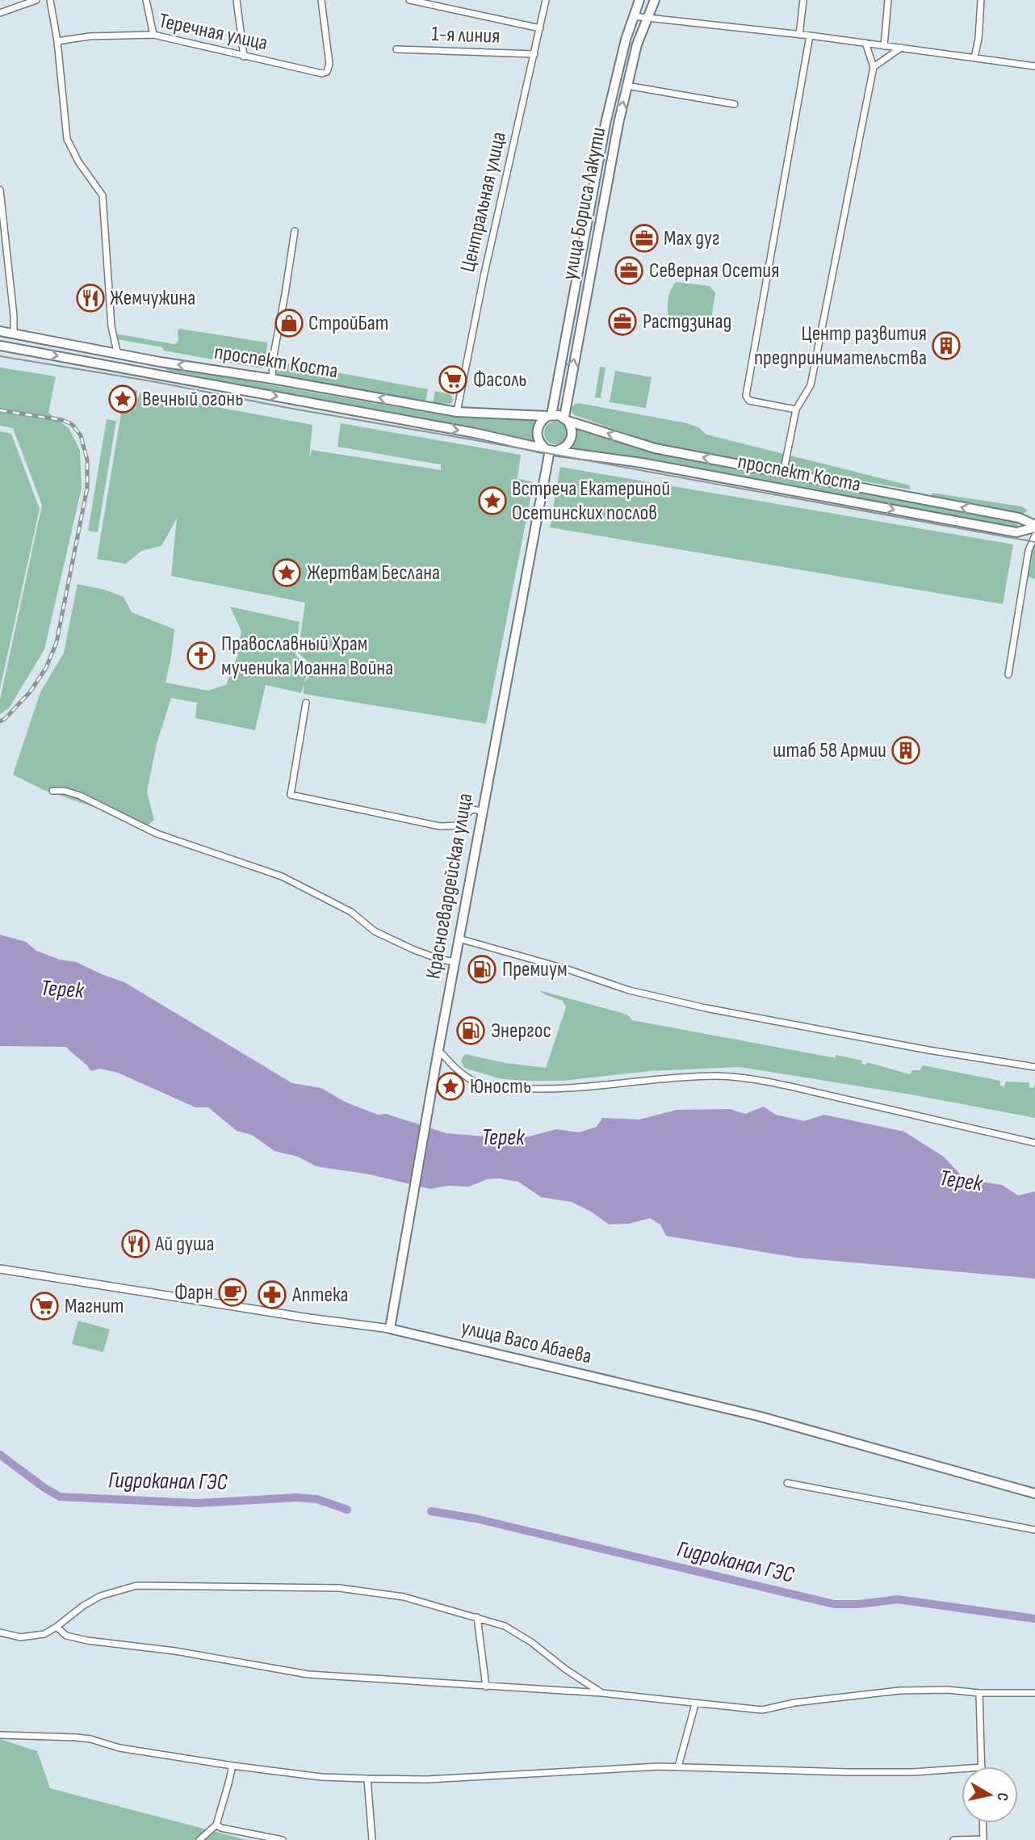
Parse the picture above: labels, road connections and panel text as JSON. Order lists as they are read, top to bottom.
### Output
{
  "streets": {
    "main road": [
      "улица Бориса Лакути",
      "проспект Коста",
      "Красногвардейская улица",
      "улица Васо Абаева"
    ],
    "street": ["Теречная улица", "1-я линия", "Центральная улица"]
  },
  "crossings": [
    ["1-я линия", "Центральная улица"],
    ["Центральная улица", "проспект Коста"],
    ["улица Бориса Лакути", "проспект Коста"],
    ["улица Бориса Лакути", "Красногвардейская улица"],
    ["проспект Коста", "Красногвардейская улица"],
    ["Красногвардейская улица", "улица Васо Абаева"]
  ],
  "water": ["Терек", "Гидроканал ГЭС"],
  "places": {
    "office": ["Мах дуг", "Северная Осетия", "Растдзинад"],
    "restaurant": ["Жемчужина", "Ай душа"],
    "shop": ["СтройБат"],
    "building": ["Центр развития предпринимательства", "штаб 58 Армии"],
    "supermarket": ["Фасоль", "Магнит"],
    "place": [
      "Вечный огонь",
      "Встреча Екатериной Осетинских послов",
      "Жертвам Беслана",
      "Юность"
    ],
    "church": ["Православный Храм мученика Иоанна Война"],
    "fuel station": ["Премиум", "Энергос"],
    "cafe": ["Фарн"],
    "pharmacy": ["Аптека"]
  },
  "north": "right"
}
